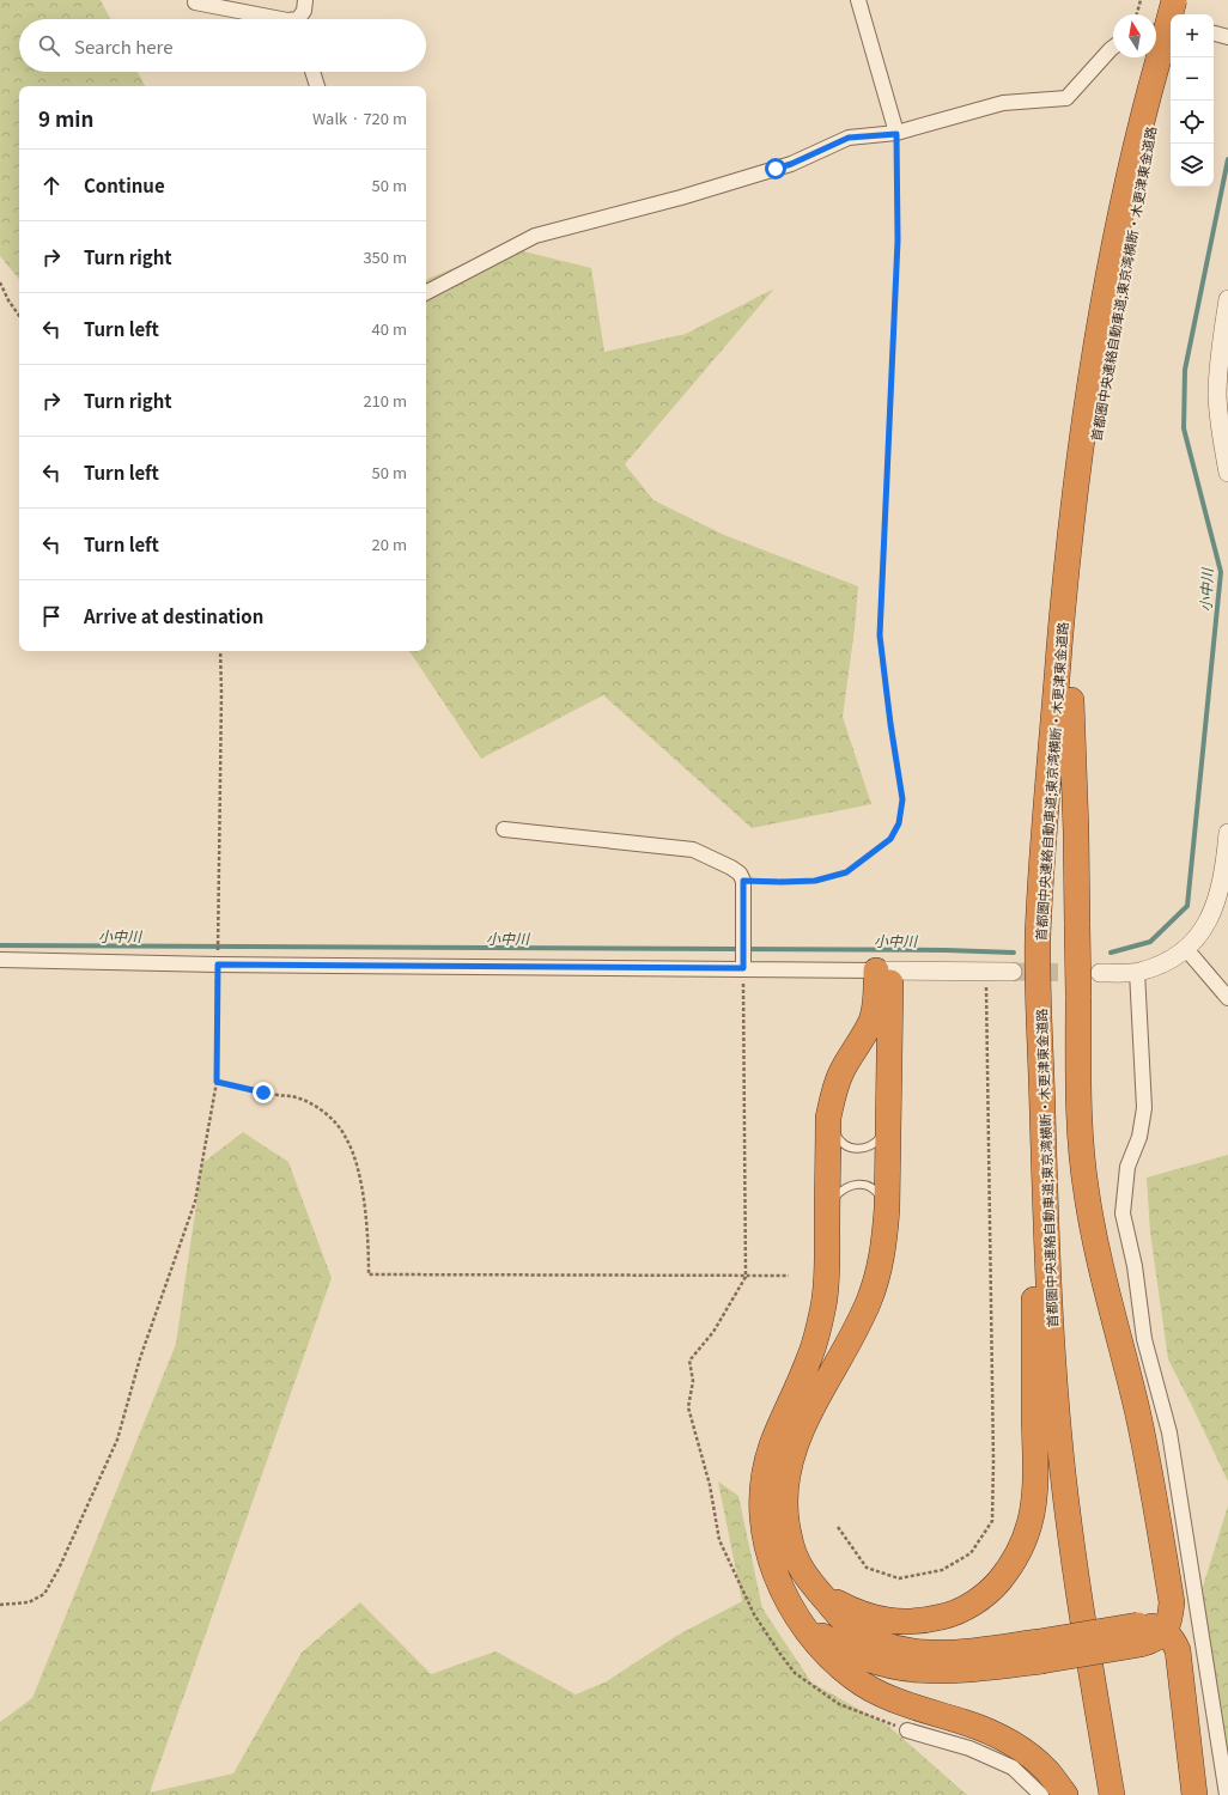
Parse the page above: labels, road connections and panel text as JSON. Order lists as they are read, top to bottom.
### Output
{
  "streets": {
    "highway": ["首都圏中央連絡自動車道;東京湾横断・木更津東金道路"]
  },
  "water": ["小中川"],
  "north": "top",
  "page": {
    "map_buttons": ["+", "−"],
    "search": "Search here",
    "heading": ["9 min", "Walk · 720 m"],
    "list": [
      ["Continue", "50 m"],
      ["Turn right", "350 m"],
      ["Turn left", "40 m"],
      ["Turn right", "210 m"],
      ["Turn left", "50 m"],
      ["Turn left", "20 m"],
      "Arrive at destination"
    ]
  }
}
